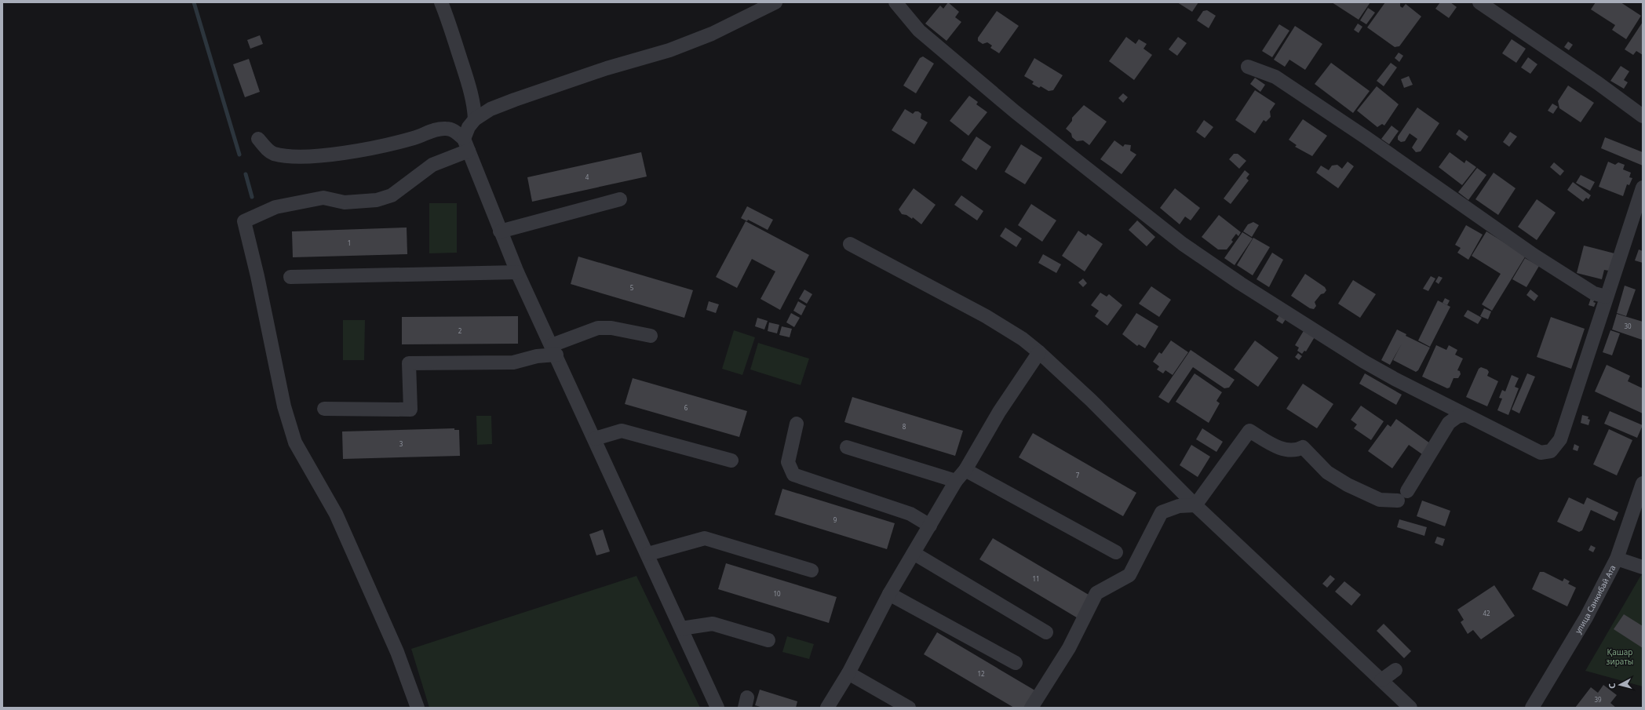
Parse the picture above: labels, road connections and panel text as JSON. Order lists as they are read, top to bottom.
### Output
{
  "streets": {
    "street": ["улица Санкибай Ата"]
  },
  "parks": ["Қашар зираты"],
  "house_numbers": [
    "4",
    "1",
    "5",
    "30",
    "2",
    "6",
    "8",
    "3",
    "7",
    "9",
    "11",
    "10",
    "42",
    "12",
    "39"
  ],
  "north": "left"
}
